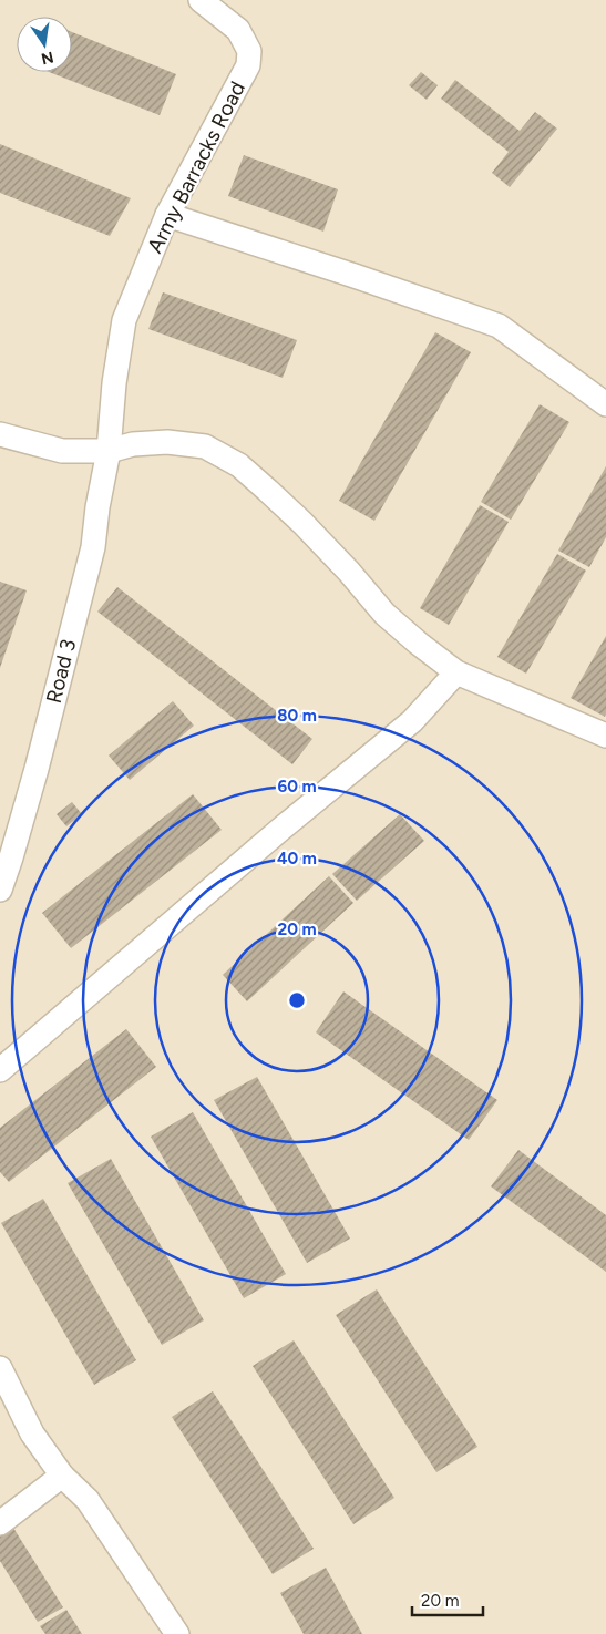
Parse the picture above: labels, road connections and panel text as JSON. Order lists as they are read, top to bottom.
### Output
{
  "streets": {
    "street": ["Army Barracks Road", "Road 3"]
  },
  "crossings": [
    ["Army Barracks Road", "Road 3"]
  ],
  "scale_bar": "20 m",
  "north": "bottom",
  "rings": [
    "80 m",
    "60 m",
    "40 m",
    "20 m"
  ]
}
